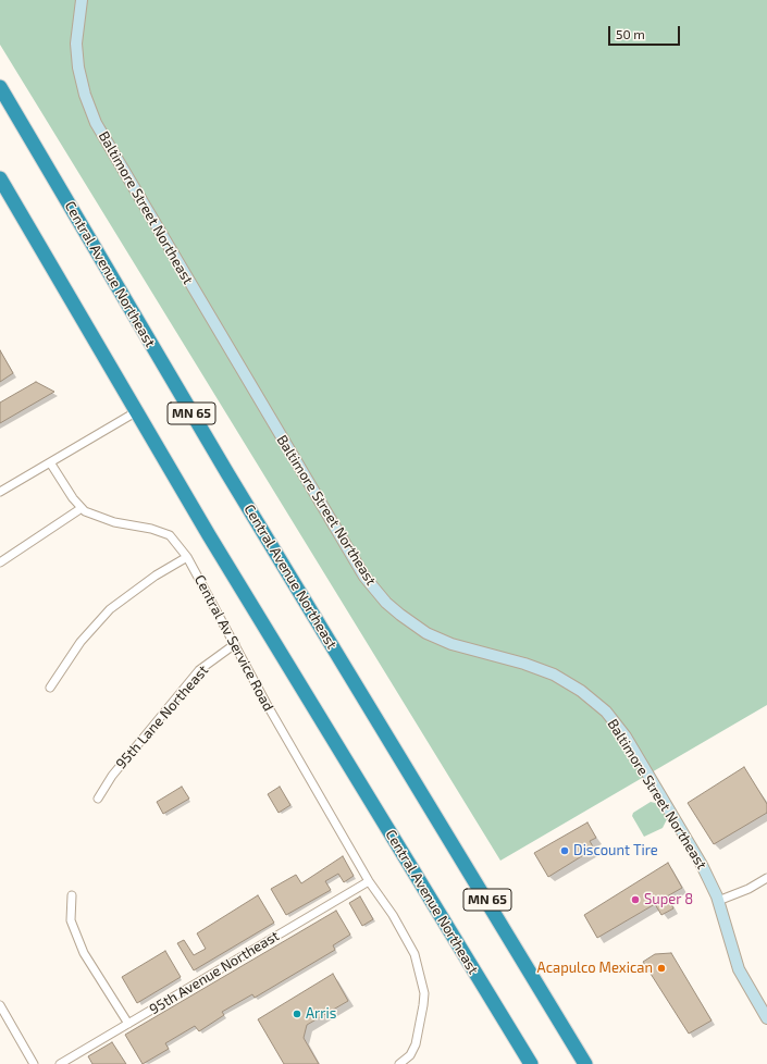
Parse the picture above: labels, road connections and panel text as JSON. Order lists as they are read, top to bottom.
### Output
{
  "streets": {
    "highway": ["Central Avenue Northeast", "MN 65"],
    "street": [
      "Baltimore Street Northeast",
      "Central Av Service Road",
      "95th Lane Northeast",
      "95th Avenue Northeast"
    ]
  },
  "crossings": [
    ["Central Av Service Road", "95th Lane Northeast"],
    ["Central Av Service Road", "95th Avenue Northeast"]
  ],
  "places": [
    "Discount Tire",
    "Super 8",
    "Acapulco Mexican",
    "Arris"
  ],
  "scale_bar": "50 m"
}
